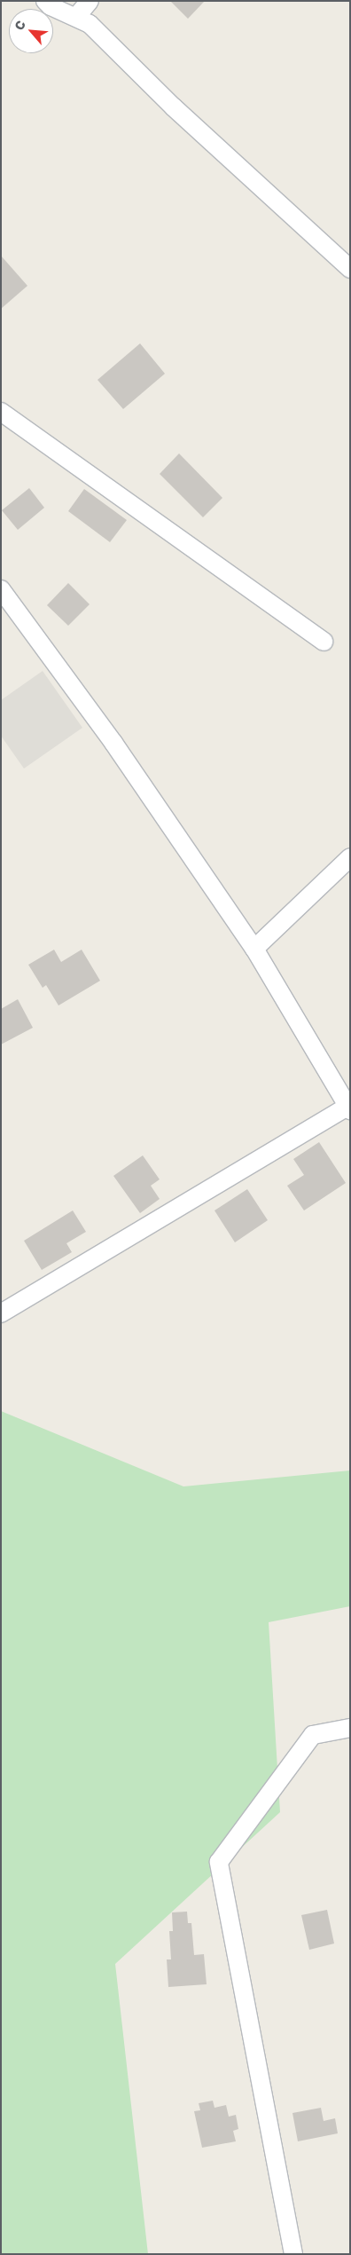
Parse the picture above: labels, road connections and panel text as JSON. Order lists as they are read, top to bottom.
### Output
{
  "north": "top left"
}
